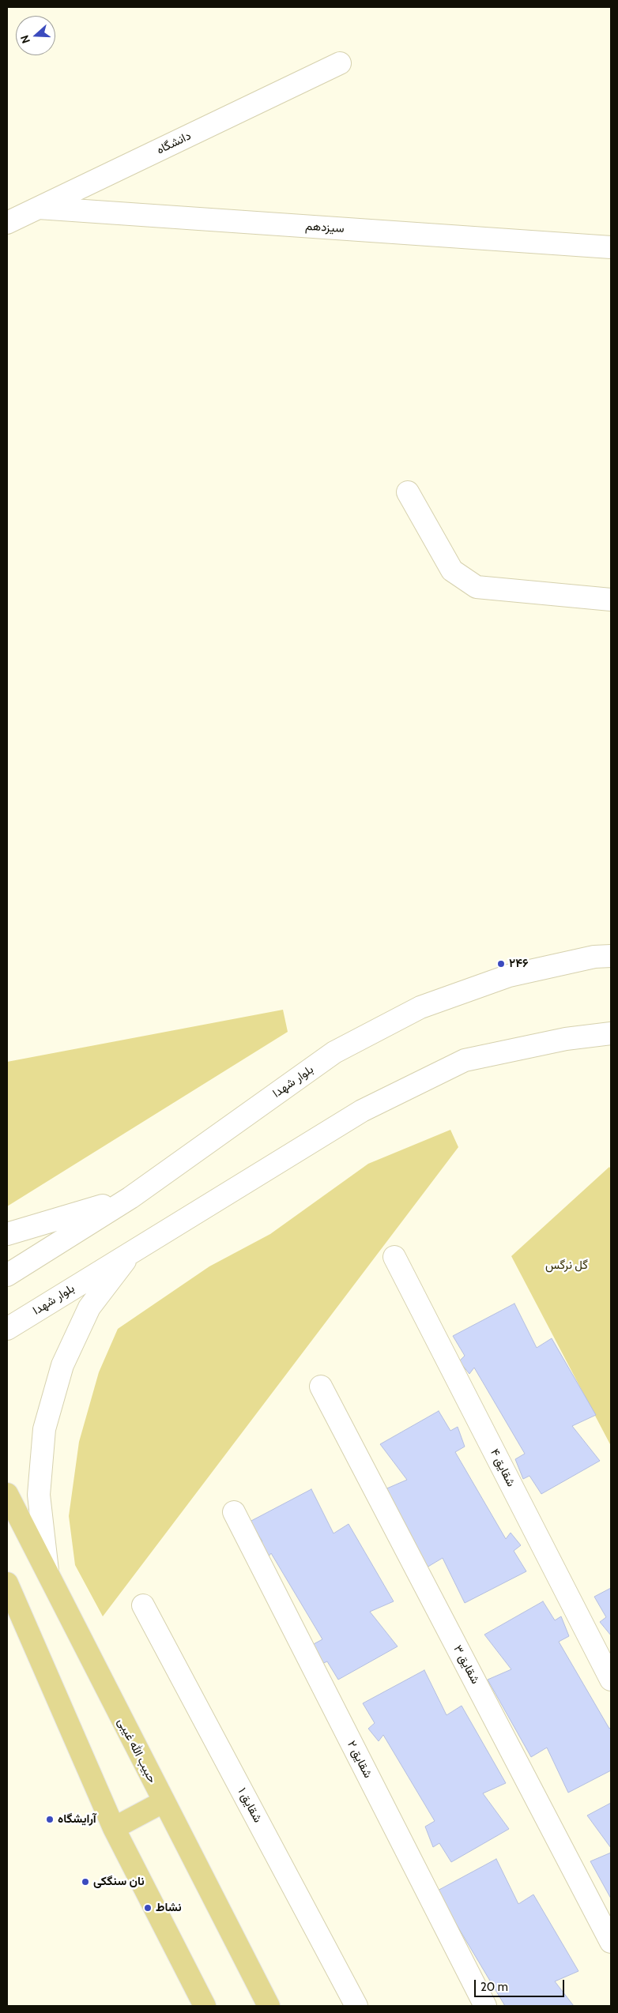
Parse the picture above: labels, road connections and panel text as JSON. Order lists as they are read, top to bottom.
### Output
{
  "streets": {
    "main road": ["حبیب الله غیبی"],
    "street": [
      "دانشگاه",
      "سیزدهم",
      "بلوار شهدا",
      "شقایق ۴",
      "شقایق ۳",
      "شقایق ۲",
      "شقایق ۱"
    ]
  },
  "crossings": [
    ["دانشگاه", "سیزدهم"]
  ],
  "parks": ["گل نرگس"],
  "places": [
    "۲۴۶",
    "آرایشگاه",
    "نان سنگکی",
    "نشاط"
  ],
  "scale_bar": "20 m",
  "north": "left"
}
